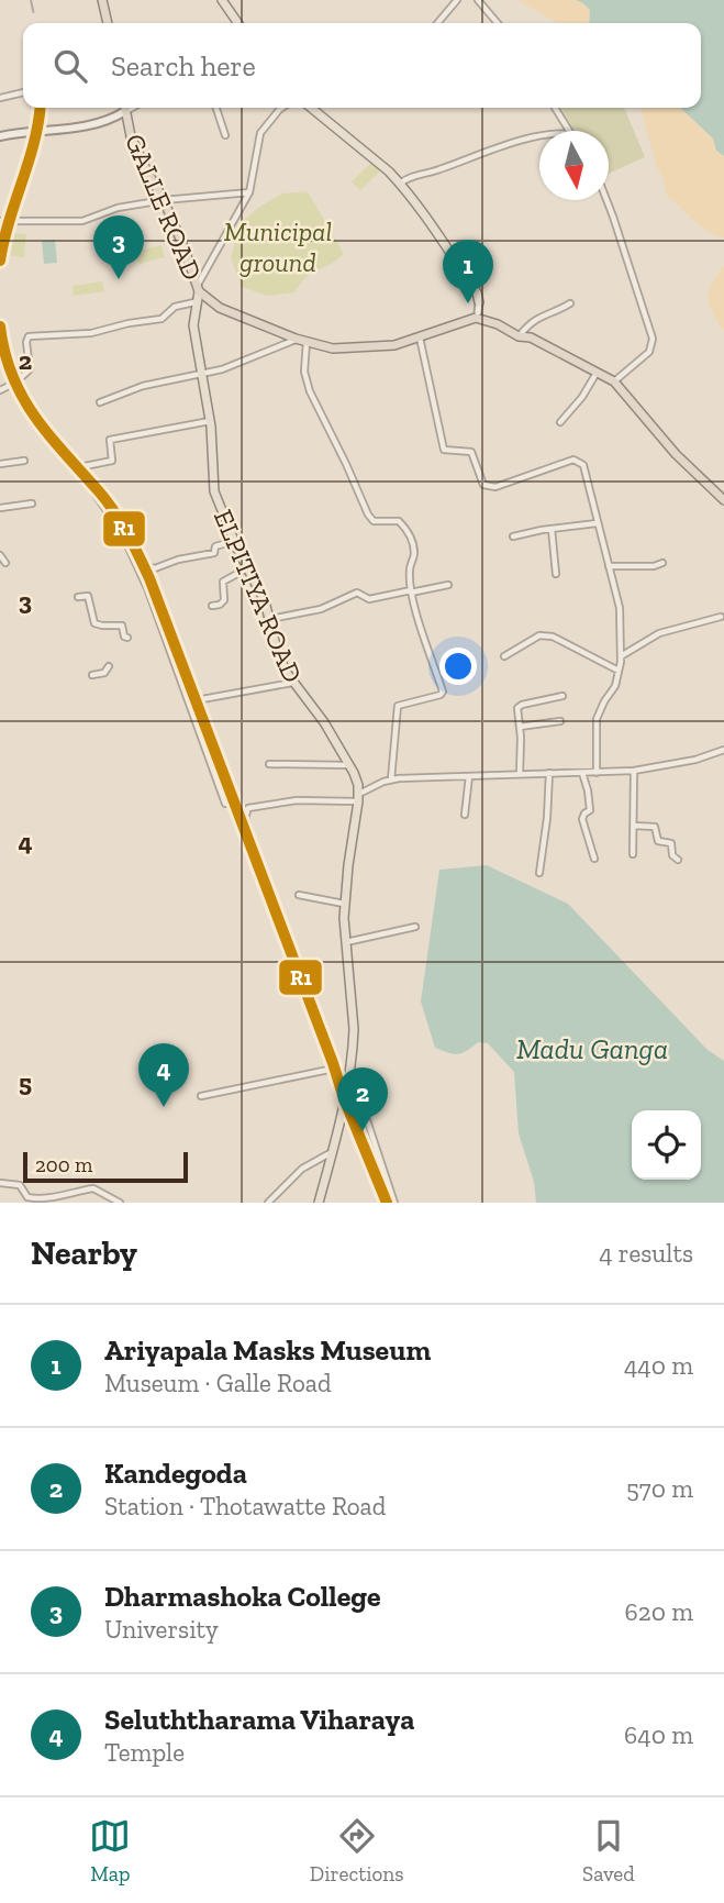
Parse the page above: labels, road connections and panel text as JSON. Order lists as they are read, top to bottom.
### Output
{
  "streets": {
    "highway": ["GALLE ROAD"],
    "main road": ["ELPITIYA ROAD"]
  },
  "crossings": [
    ["GALLE ROAD", "ELPITIYA ROAD"]
  ],
  "water": ["Madu Ganga"],
  "parks": ["Municipal ground"],
  "lines": ["transit line R1"],
  "scale_bar": "200 m",
  "north": "bottom",
  "page": {
    "search": "Search here",
    "pins": [
      "3",
      "1",
      "4",
      "2"
    ],
    "scale": "200 m",
    "heading": ["Nearby", "4 results"],
    "list": [
      {
        "mark": "1",
        "name": "Ariyapala Masks Museum",
        "note": "Museum · Galle Road",
        "value": "440 m"
      },
      {
        "mark": "2",
        "name": "Kandegoda",
        "note": "Station · Thotawatte Road",
        "value": "570 m"
      },
      {
        "mark": "3",
        "name": "Dharmashoka College",
        "note": "University",
        "value": "620 m"
      },
      {
        "mark": "4",
        "name": "Seluththarama Viharaya",
        "note": "Temple",
        "value": "640 m"
      }
    ],
    "nav": ["Map", "Directions", "Saved"]
  },
  "grid": {
    "rows": [
      "2",
      "3",
      "4",
      "5"
    ]
  }
}
